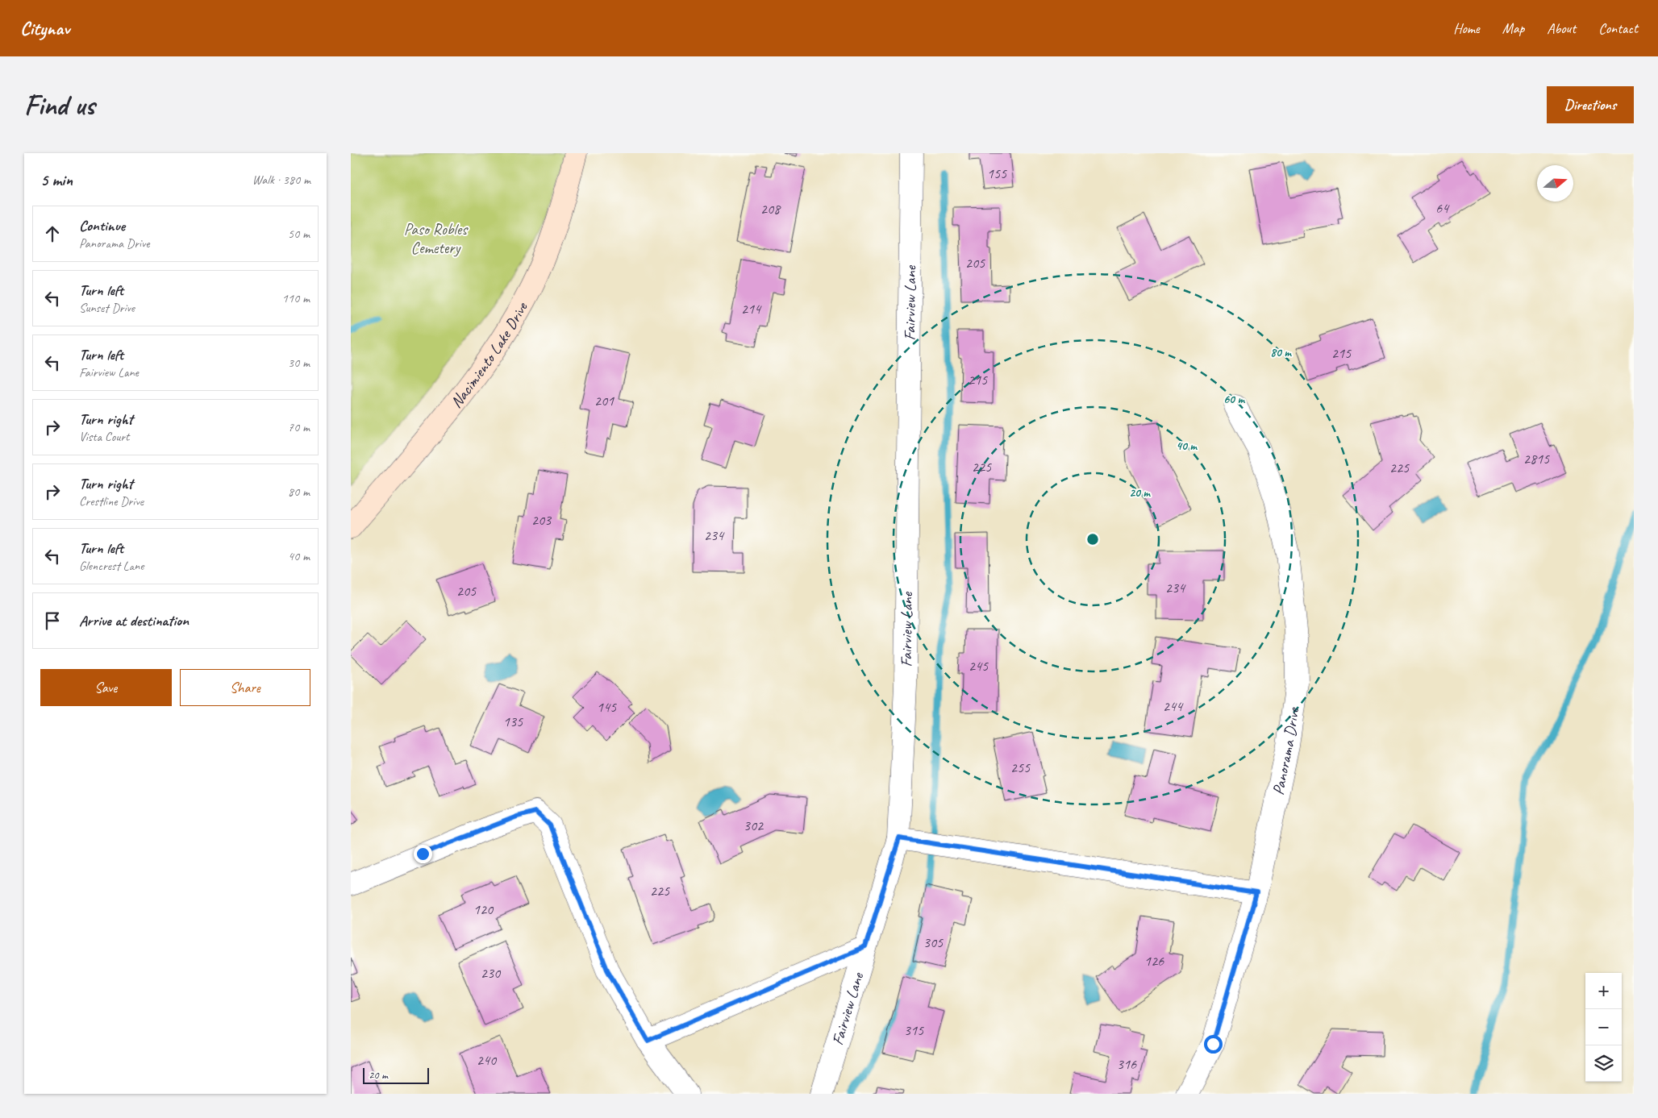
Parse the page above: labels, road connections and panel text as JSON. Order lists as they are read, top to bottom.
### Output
{
  "streets": {
    "main road": ["Nacimiento Lake Drive"],
    "street": ["Fairview Lane", "Panorama Drive"]
  },
  "parks": ["Paso Robles Cemetery"],
  "house_numbers": [
    "155",
    "64",
    "208",
    "205",
    "214",
    "215",
    "215",
    "201",
    "2815",
    "225",
    "225",
    "203",
    "234",
    "234",
    "205",
    "245",
    "244",
    "145",
    "135",
    "255",
    "302",
    "225",
    "120",
    "305",
    "126",
    "230",
    "315",
    "240",
    "316"
  ],
  "scale_bar": "20 m",
  "north": "right",
  "page": {
    "header": "Citynav",
    "nav": [
      "Home",
      "Map",
      "About",
      "Contact"
    ],
    "buttons": [
      "Directions",
      ["Save", "Share"]
    ],
    "title": "Find us",
    "heading": ["5 min", "Walk · 380 m"],
    "list": [
      ["Continue", "Panorama Drive", "50 m"],
      ["Turn left", "Sunset Drive", "110 m"],
      ["Turn left", "Fairview Lane", "30 m"],
      ["Turn right", "Vista Court", "70 m"],
      ["Turn right", "Crestline Drive", "80 m"],
      ["Turn left", "Glencrest Lane", "40 m"],
      "Arrive at destination"
    ],
    "map_buttons": ["+", "−"],
    "scale": "20 m"
  },
  "rings": [
    "80 m",
    "60 m",
    "40 m",
    "20 m"
  ]
}
